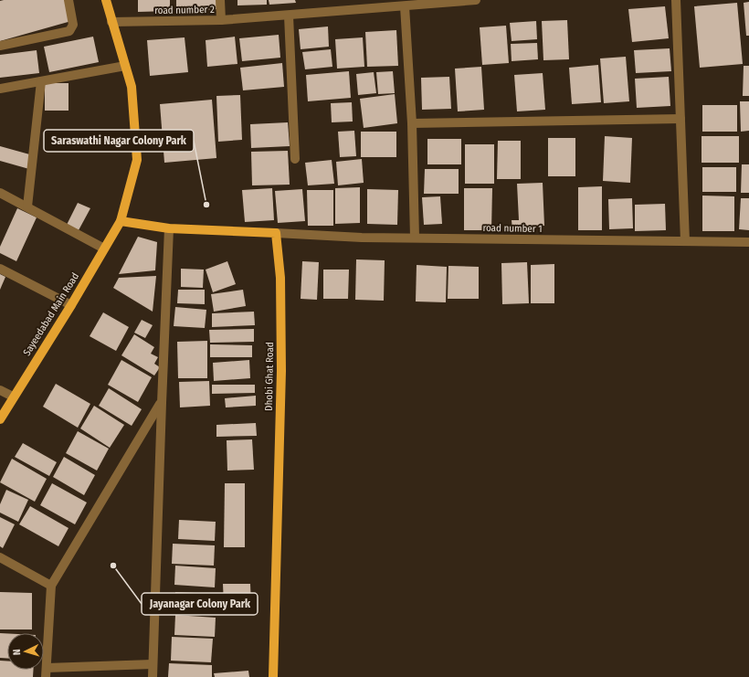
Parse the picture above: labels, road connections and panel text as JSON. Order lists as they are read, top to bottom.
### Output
{
  "streets": {
    "main road": ["Sayeedabad Main Road", "Dhobi Ghat Road"],
    "street": ["road number 2", "road number 1"]
  },
  "crossings": [
    ["road number 2", "Sayeedabad Main Road"],
    ["road number 1", "Dhobi Ghat Road"]
  ],
  "places": ["Saraswathi Nagar Colony Park", "Jayanagar Colony Park"],
  "north": "left"
}
